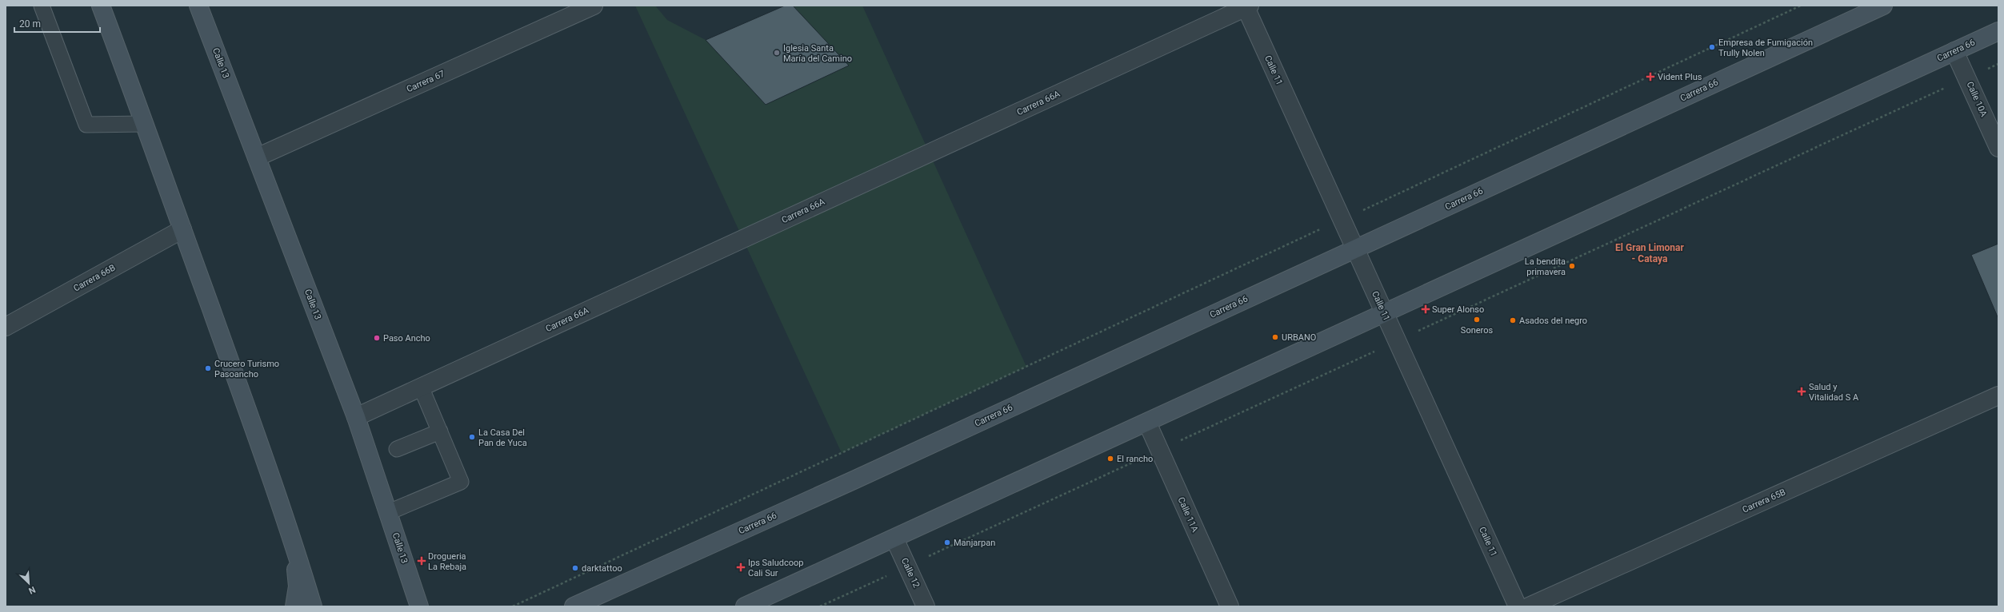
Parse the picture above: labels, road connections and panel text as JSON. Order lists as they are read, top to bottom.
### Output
{
  "streets": {
    "main road": ["Carrera 66", "Calle 13"],
    "street": [
      "Calle 11",
      "Carrera 67",
      "Calle 10A",
      "Carrera 66A",
      "Carrera 66B",
      "Carrera 65B",
      "Calle 11A",
      "Calle 12"
    ]
  },
  "crossings": [
    ["Carrera 66", "Calle 11"],
    ["Carrera 66", "Calle 10A"],
    ["Carrera 66", "Calle 11A"],
    ["Carrera 66", "Calle 12"],
    ["Calle 13", "Carrera 67"],
    ["Calle 13", "Carrera 66A"],
    ["Calle 11", "Carrera 66A"]
  ],
  "districts": ["El Gran Limonar - Cataya"],
  "places": {
    "other": [
      "Empresa de Fumigación Trully Nolen",
      "Iglesia Santa María del Camino",
      "La bendita primavera",
      "Soneros",
      "Asados del negro",
      "URBANO",
      "Paso Ancho",
      "Crucero Turismo Pasoancho",
      "La Casa Del Pan de Yuca",
      "El rancho",
      "Manjarpan",
      "darktattoo"
    ],
    "health": [
      "Vident Plus",
      "Super Alonso",
      "Salud y Vitalidad S A",
      "Drogueria La Rebaja",
      "Ips Saludcoop Cali Sur"
    ]
  },
  "scale_bar": "20 m",
  "north": "bottom right"
}
